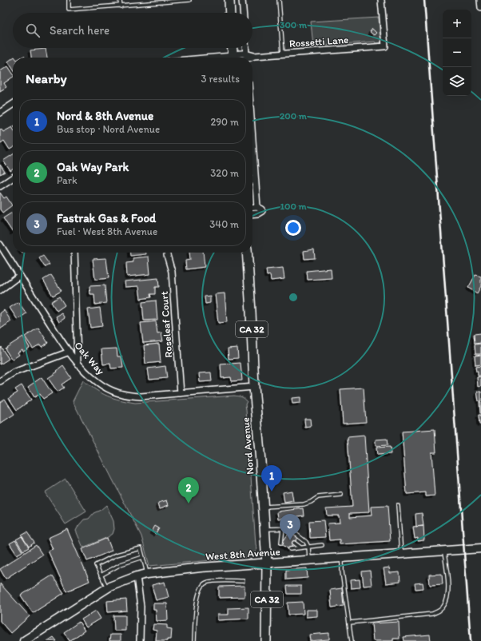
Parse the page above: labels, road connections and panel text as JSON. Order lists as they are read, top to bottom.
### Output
{
  "streets": {
    "main road": ["CA 32", "Nord Avenue"],
    "street": [
      "Rossetti Lane",
      "Roseleaf Court",
      "Oak Way",
      "West 8th Avenue"
    ]
  },
  "crossings": [
    ["Roseleaf Court", "Oak Way"],
    ["Oak Way", "Nord Avenue"],
    ["Nord Avenue", "West 8th Avenue"]
  ],
  "page": {
    "map_buttons": ["+", "−"],
    "search": "Search here",
    "heading": ["Nearby", "3 results"],
    "list": [
      {
        "mark": "1",
        "name": "Nord & 8th Avenue",
        "note": "Bus stop · Nord Avenue",
        "value": "290 m"
      },
      {
        "mark": "2",
        "name": "Oak Way Park",
        "note": "Park",
        "value": "320 m"
      },
      {
        "mark": "3",
        "name": "Fastrak Gas & Food",
        "note": "Fuel · West 8th Avenue",
        "value": "340 m"
      }
    ],
    "pins": ["1", "2", "3"]
  },
  "rings": ["300 m", "200 m", "100 m"]
}
